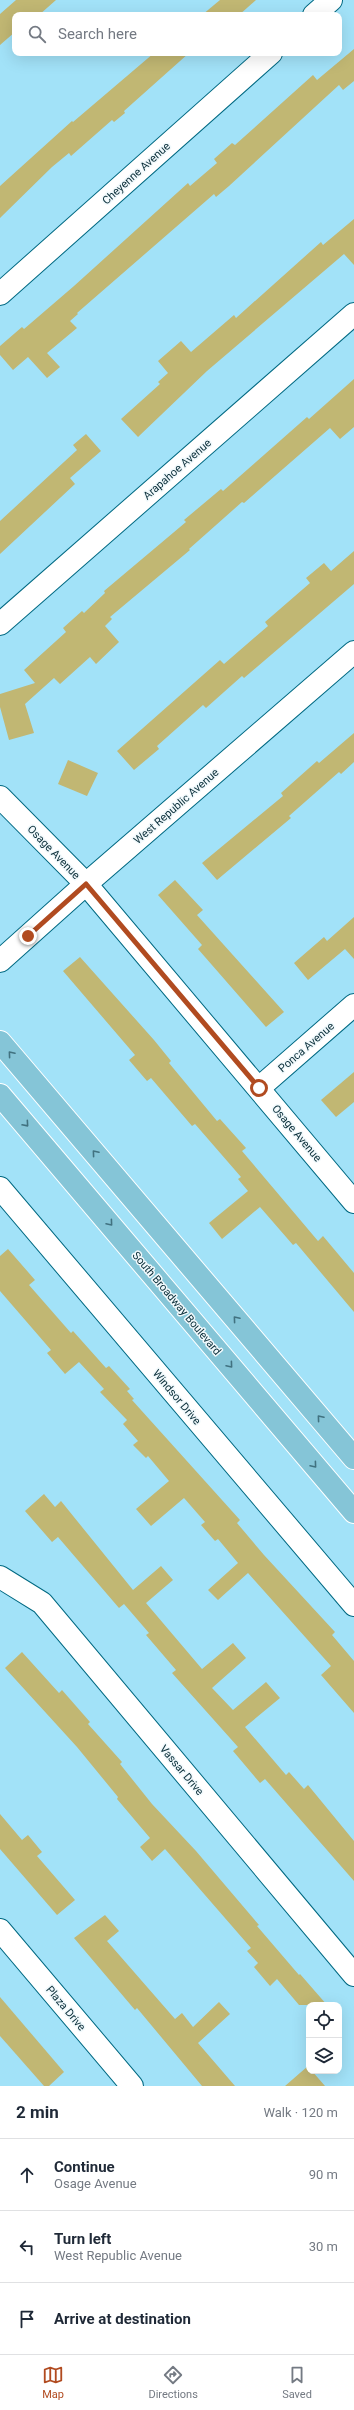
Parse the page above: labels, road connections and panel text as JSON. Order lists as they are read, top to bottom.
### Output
{
  "streets": {
    "main road": ["South Broadway Boulevard"],
    "street": [
      "Cheyenne Avenue",
      "Arapahoe Avenue",
      "West Republic Avenue",
      "Osage Avenue",
      "Ponca Avenue",
      "Windsor Drive",
      "Vassar Drive",
      "Plaza Drive"
    ]
  },
  "crossings": [
    ["West Republic Avenue", "Osage Avenue"],
    ["Osage Avenue", "Ponca Avenue"]
  ],
  "page": {
    "search": "Search here",
    "heading": ["2 min", "Walk · 120 m"],
    "list": [
      ["Continue", "Osage Avenue", "90 m"],
      ["Turn left", "West Republic Avenue", "30 m"],
      "Arrive at destination"
    ],
    "nav": ["Map", "Directions", "Saved"]
  }
}
